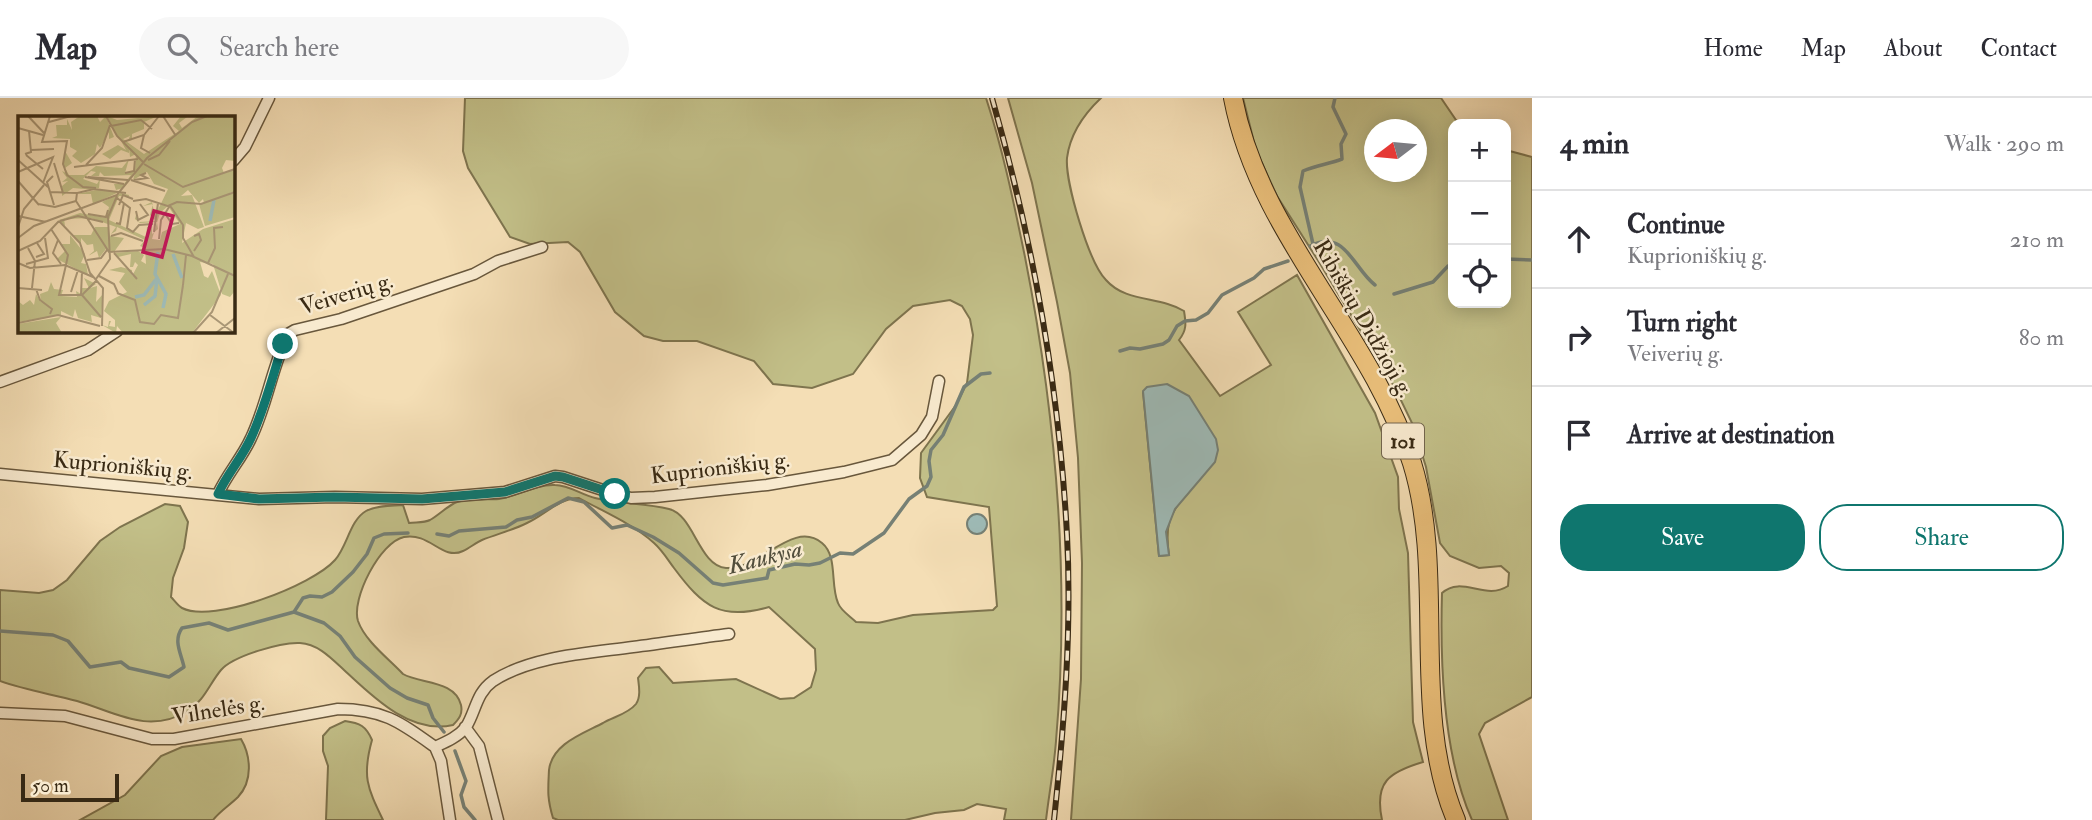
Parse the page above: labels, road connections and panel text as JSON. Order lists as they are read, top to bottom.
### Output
{
  "streets": {
    "main road": ["Ribiškių Didžioji g.", "101"],
    "street": ["Veiverių g.", "Kuprioniškių g.", "Vilnelės g."]
  },
  "crossings": [
    ["Veiverių g.", "Kuprioniškių g."]
  ],
  "water": ["Kaukysa"],
  "scale_bar": "50 m",
  "north": "left",
  "page": {
    "header": "Map",
    "search": "Search here",
    "nav": [
      "Home",
      "Map",
      "About",
      "Contact"
    ],
    "heading": ["4 min", "Walk · 290 m"],
    "map_buttons": ["+", "−"],
    "list": [
      ["Continue", "Kuprioniškių g.", "210 m"],
      ["Turn right", "Veiverių g.", "80 m"],
      "Arrive at destination"
    ],
    "buttons": ["Save", "Share"],
    "scale": "50 m"
  }
}
